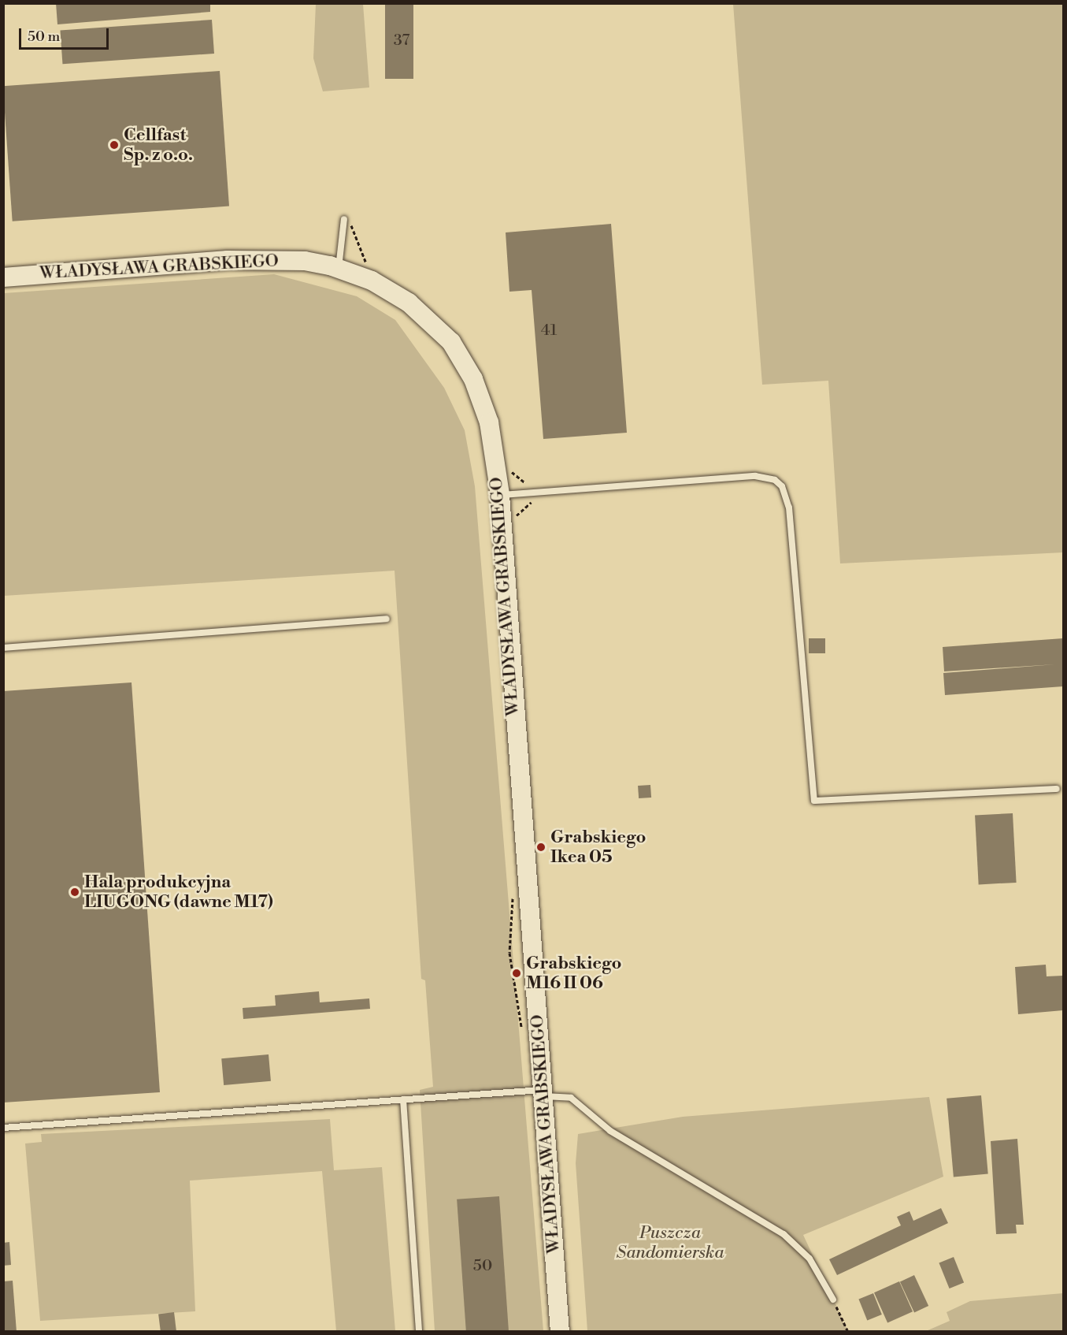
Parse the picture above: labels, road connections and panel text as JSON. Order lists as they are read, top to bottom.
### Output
{
  "streets": {
    "street": ["WŁADYSŁAWA GRABSKIEGO"]
  },
  "parks": ["Puszcza Sandomierska"],
  "places": [
    "Cellfast Sp. z o.o.",
    "Grabskiego Ikea 05",
    "Hala produkcyjna LIUGONG (dawne M17)",
    "Grabskiego M16 II 06"
  ],
  "house_numbers": ["37", "41", "50"],
  "scale_bar": "50 m"
}
